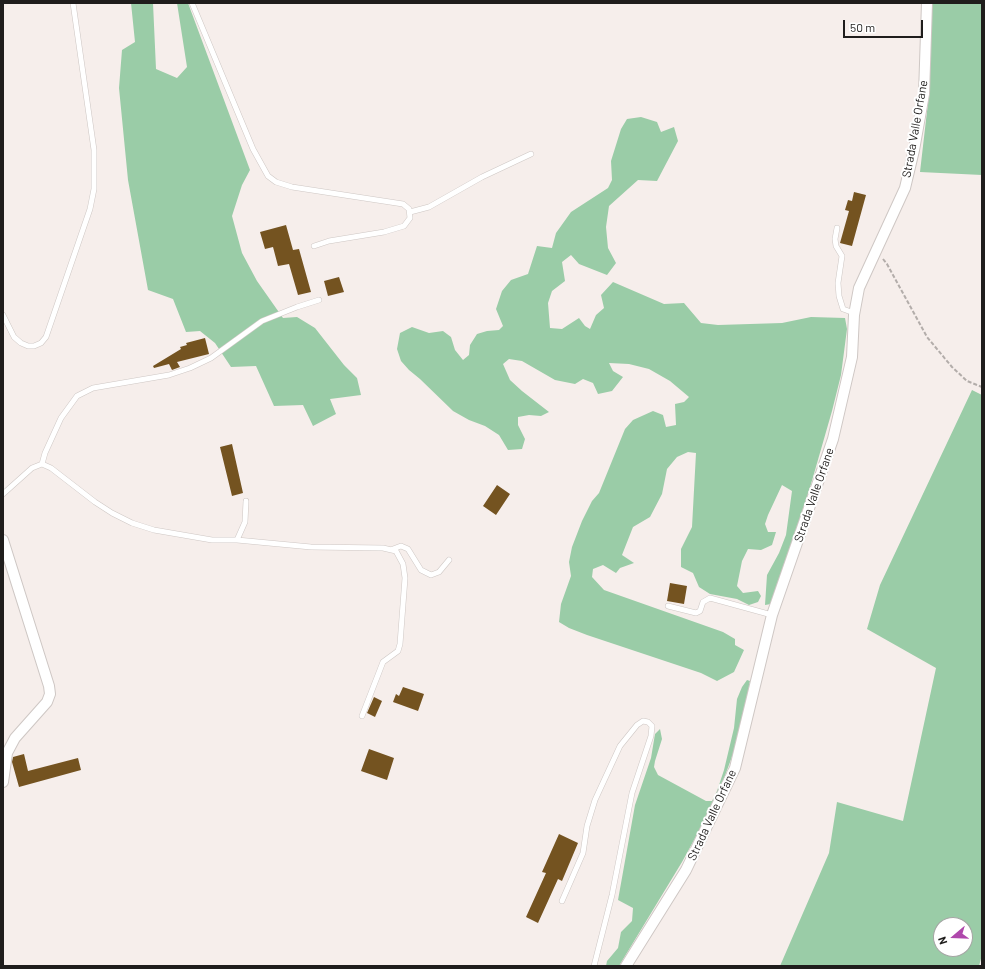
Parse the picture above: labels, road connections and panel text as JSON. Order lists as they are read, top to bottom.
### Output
{
  "streets": {
    "street": ["Strada Valle Orfane"]
  },
  "scale_bar": "50 m",
  "north": "left"
}
